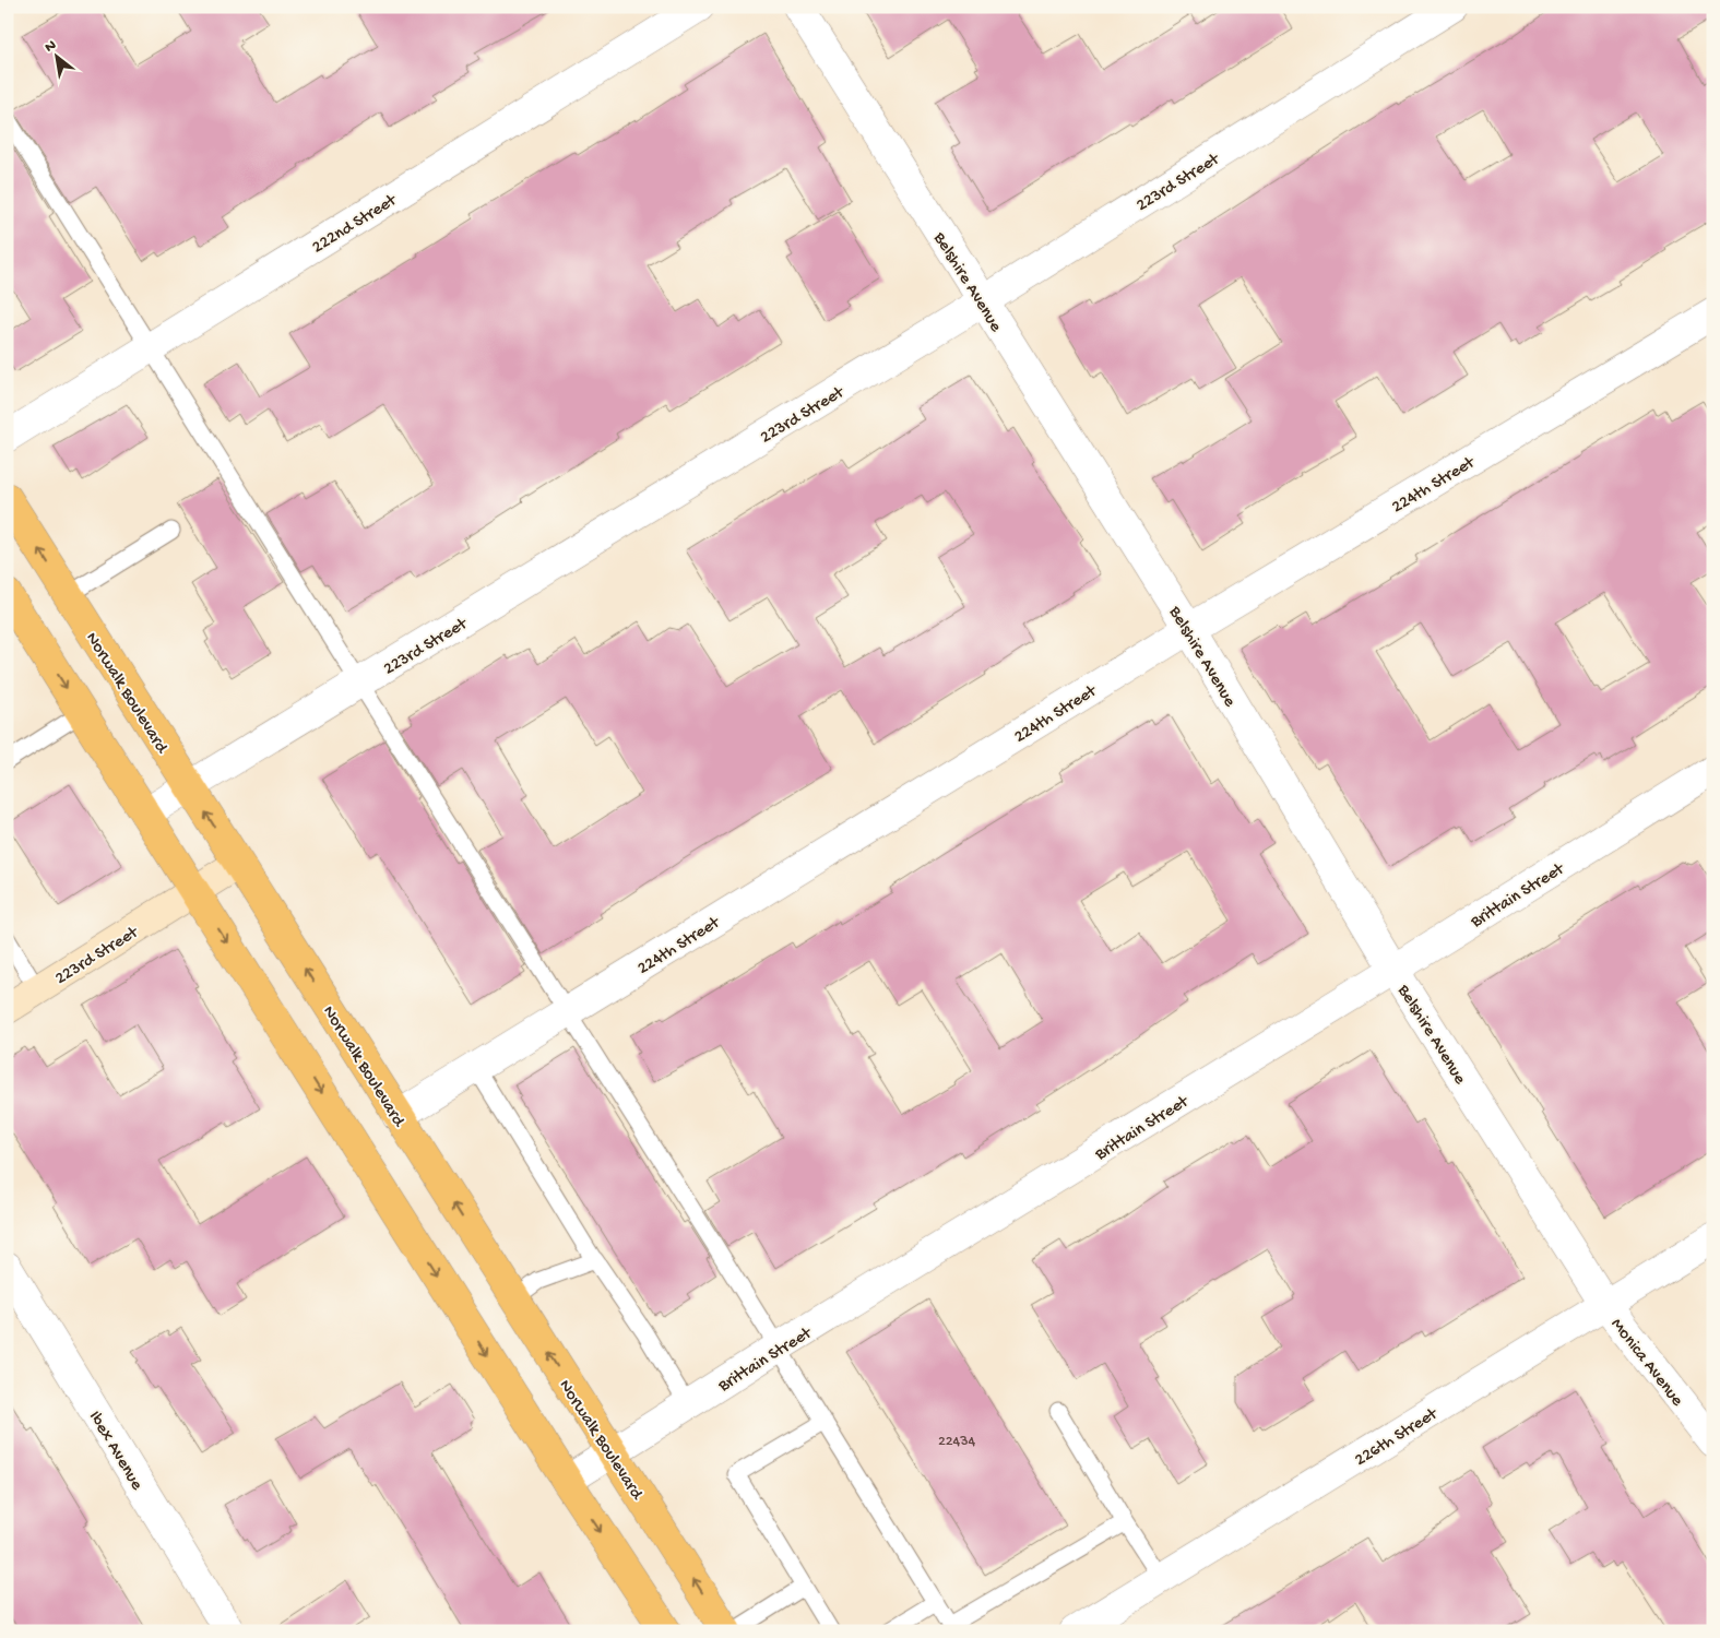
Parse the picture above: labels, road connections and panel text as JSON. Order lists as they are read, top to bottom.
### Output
{
  "streets": {
    "main road": ["Norwalk Boulevard"],
    "street": [
      "223rd Street",
      "222nd Street",
      "Belshire Avenue",
      "224th Street",
      "Brittain Street",
      "Monica Avenue",
      "226th Street",
      "Ibex Avenue"
    ]
  },
  "crossings": [
    ["223rd Street", "Belshire Avenue"],
    ["223rd Street", "Norwalk Boulevard"],
    ["Belshire Avenue", "224th Street"],
    ["Belshire Avenue", "Brittain Street"],
    ["Belshire Avenue", "Monica Avenue"],
    ["Belshire Avenue", "226th Street"],
    ["224th Street", "Norwalk Boulevard"],
    ["Norwalk Boulevard", "Brittain Street"],
    ["Monica Avenue", "226th Street"]
  ],
  "house_numbers": ["22434"],
  "north": "top left"
}
